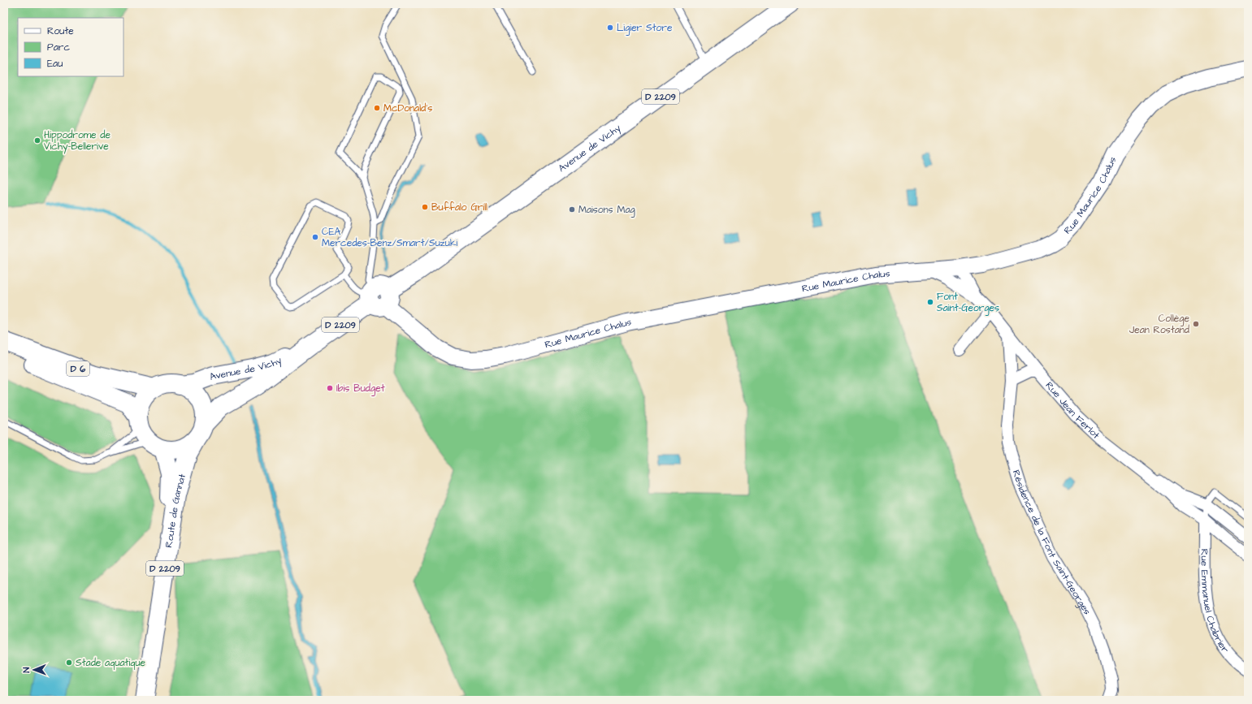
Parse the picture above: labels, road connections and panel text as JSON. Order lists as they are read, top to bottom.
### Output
{
  "streets": {
    "main road": [
      "D 2209",
      "Avenue de Vichy",
      "D 6",
      "Route de Gannat"
    ],
    "street": [
      "Rue Maurice Chalus",
      "Rue Jean Ferlot",
      "Résidence de la Font Saint-Georges",
      "Rue Emmanuel Chabrier"
    ]
  },
  "crossings": [
    ["Avenue de Vichy", "Rue Maurice Chalus"],
    ["Avenue de Vichy", "D 6"],
    ["Avenue de Vichy", "Route de Gannat"],
    ["Rue Maurice Chalus", "Rue Jean Ferlot"],
    ["D 6", "Route de Gannat"],
    ["Rue Jean Ferlot", "Résidence de la Font Saint-Georges"],
    ["Rue Jean Ferlot", "Rue Emmanuel Chabrier"]
  ],
  "places": [
    "Ligier Store",
    "McDonald's",
    "Hippodrome de Vichy-Bellerive",
    "Buffalo Grill",
    "Maisons Mag",
    "CEA Mercedes-Benz/Smart/Suzuki",
    "Font Saint-Georges",
    "Collège Jean Rostand",
    "Ibis Budget",
    "Stade aquatique"
  ],
  "legend": ["Route", "Parc", "Eau"],
  "north": "left"
}
